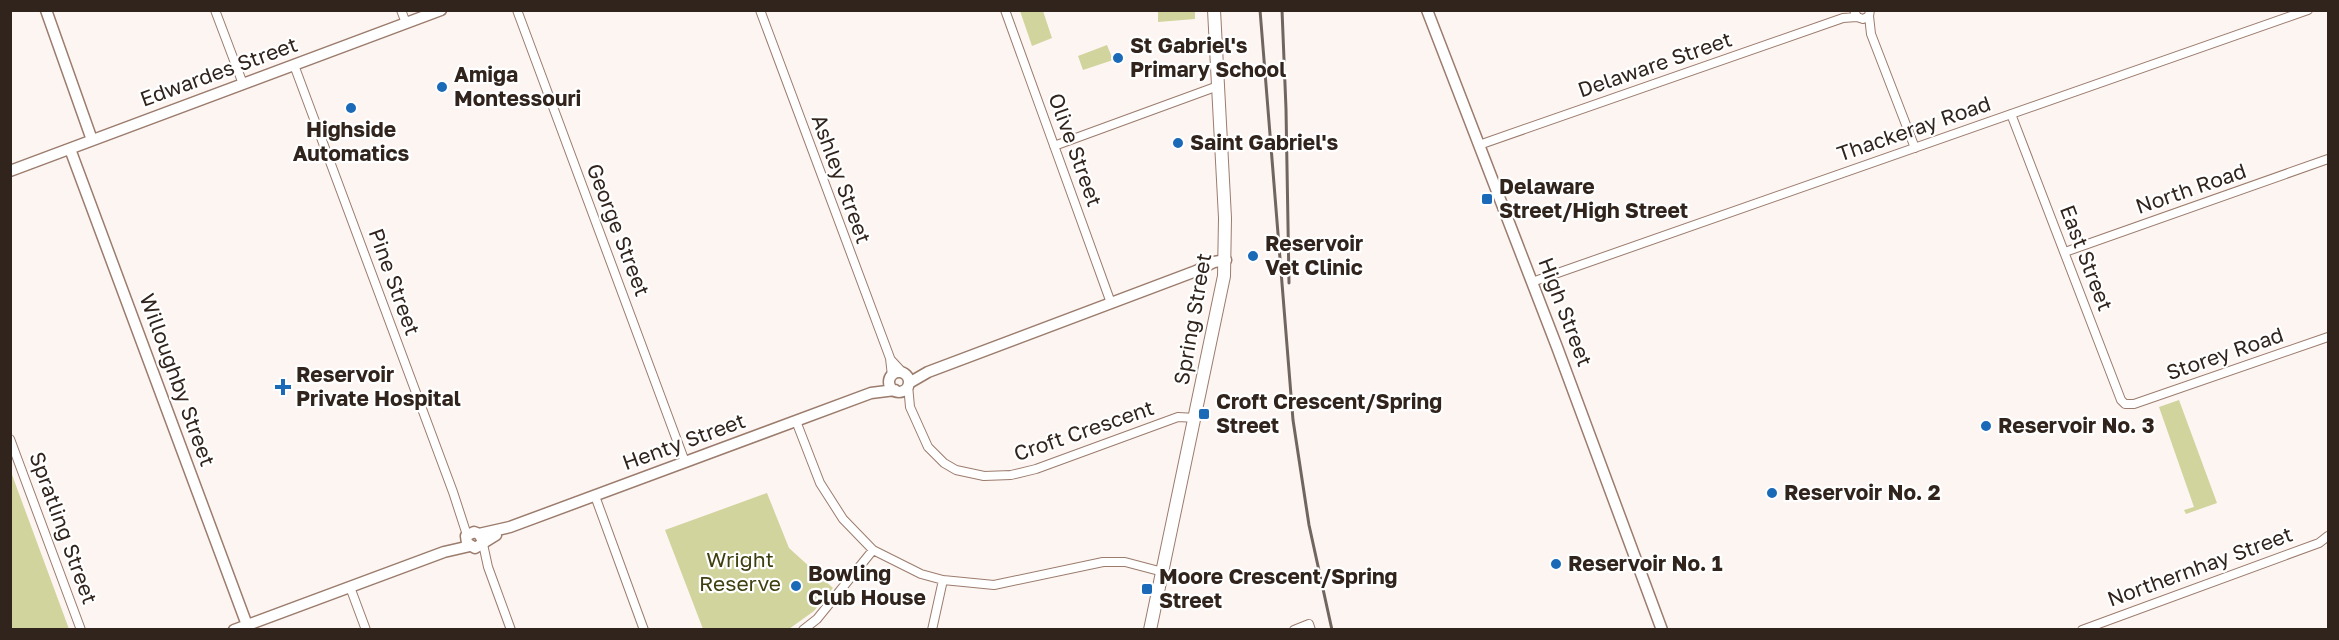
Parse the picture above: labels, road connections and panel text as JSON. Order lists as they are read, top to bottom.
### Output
{
  "streets": {
    "main road": ["Spring Street"],
    "street": [
      "Delaware Street",
      "Edwardes Street",
      "Thackeray Road",
      "Olive Street",
      "Ashley Street",
      "North Road",
      "George Street",
      "East Street",
      "Pine Street",
      "High Street",
      "Storey Road",
      "Willoughby Street",
      "Croft Crescent",
      "Henty Street",
      "Spratling Street",
      "Northernhay Street"
    ]
  },
  "crossings": [
    ["Delaware Street", "High Street"],
    ["Edwardes Street", "Pine Street"],
    ["Edwardes Street", "Willoughby Street"],
    ["Thackeray Road", "East Street"],
    ["Thackeray Road", "High Street"],
    ["Ashley Street", "Croft Crescent"],
    ["Ashley Street", "Henty Street"],
    ["North Road", "East Street"],
    ["George Street", "Henty Street"],
    ["East Street", "Storey Road"],
    ["Pine Street", "Henty Street"],
    ["Spring Street", "Croft Crescent"],
    ["Willoughby Street", "Henty Street"],
    ["Croft Crescent", "Henty Street"]
  ],
  "parks": ["Wright Reserve"],
  "places": {
    "other": [
      "St Gabriel's Primary School",
      "Amiga Montessouri",
      "Highside Automatics",
      "Saint Gabriel's",
      "Reservoir Vet Clinic",
      "Reservoir No. 3",
      "Reservoir No. 2",
      "Reservoir No. 1",
      "Bowling Club House"
    ],
    "transit": ["Delaware Street/High Street", "Croft Crescent/Spring Street", "Moore Crescent/Spring Street"],
    "health": ["Reservoir Private Hospital"]
  }
}
